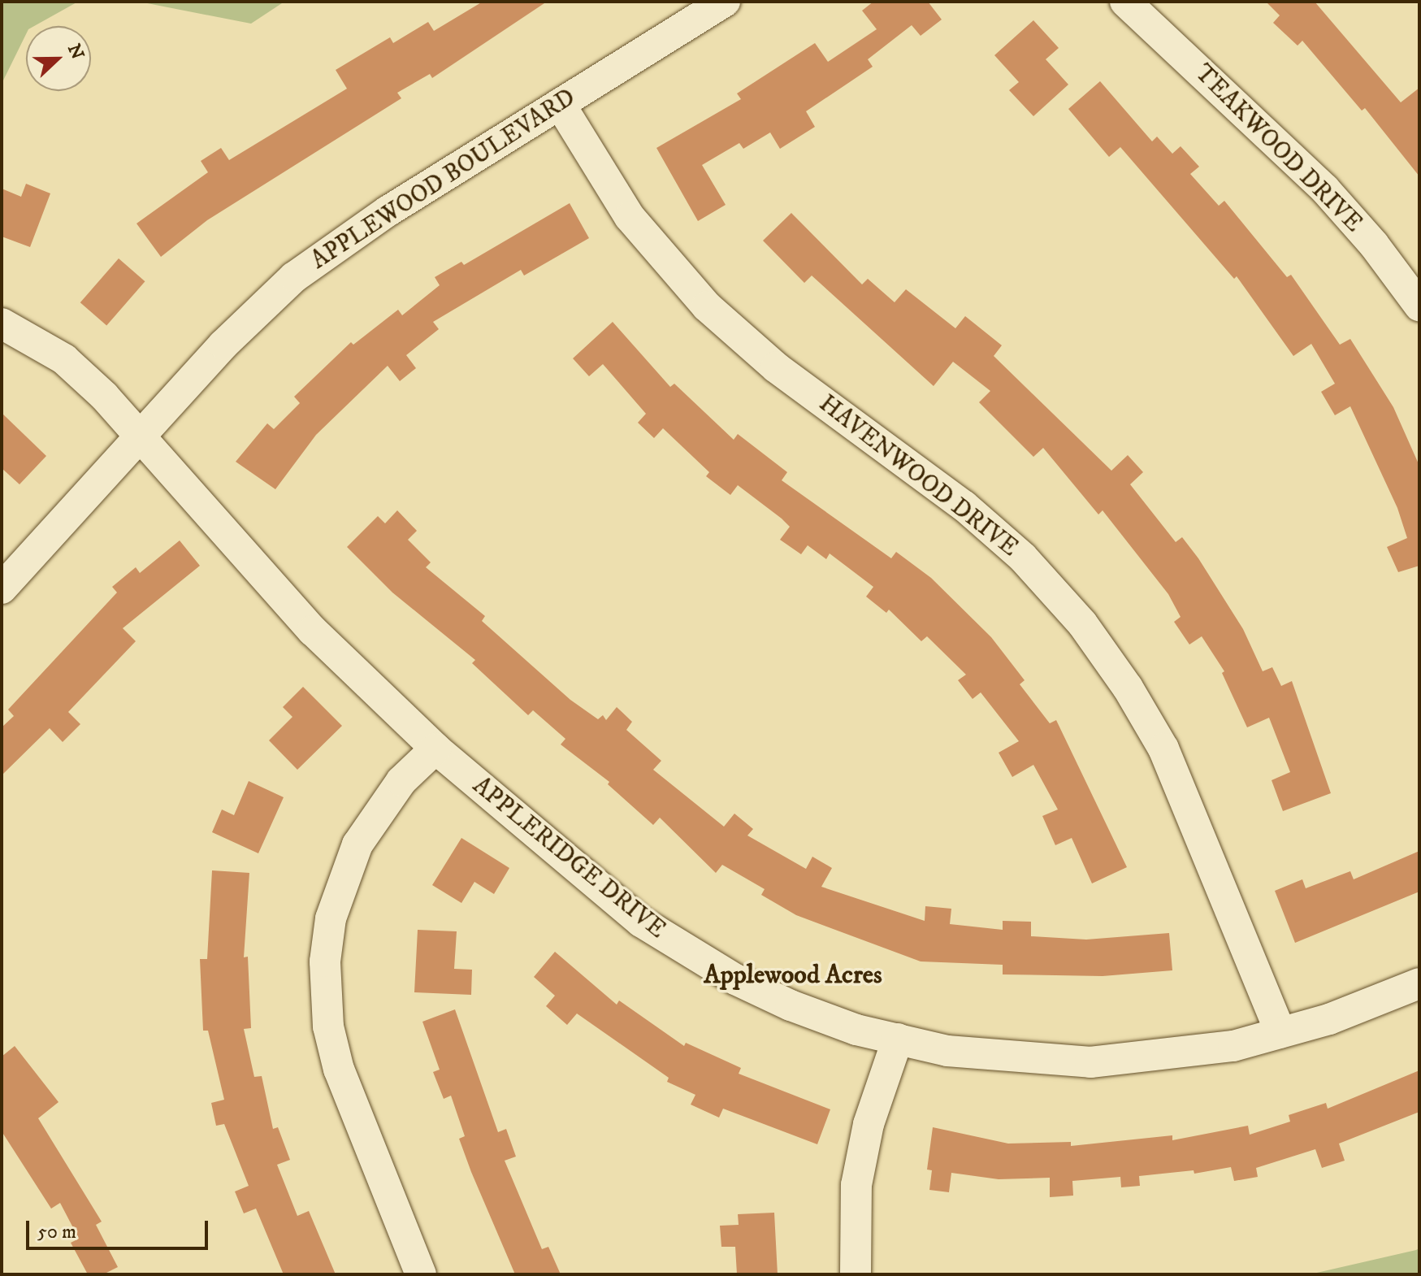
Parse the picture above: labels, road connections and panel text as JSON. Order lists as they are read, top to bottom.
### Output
{
  "streets": {
    "street": [
      "TEAKWOOD DRIVE",
      "APPLEWOOD BOULEVARD",
      "HAVENWOOD DRIVE",
      "APPLERIDGE DRIVE"
    ]
  },
  "crossings": [
    ["APPLEWOOD BOULEVARD", "HAVENWOOD DRIVE"],
    ["APPLEWOOD BOULEVARD", "APPLERIDGE DRIVE"],
    ["HAVENWOOD DRIVE", "APPLERIDGE DRIVE"]
  ],
  "districts": ["Applewood Acres"],
  "scale_bar": "50 m",
  "north": "right"
}
